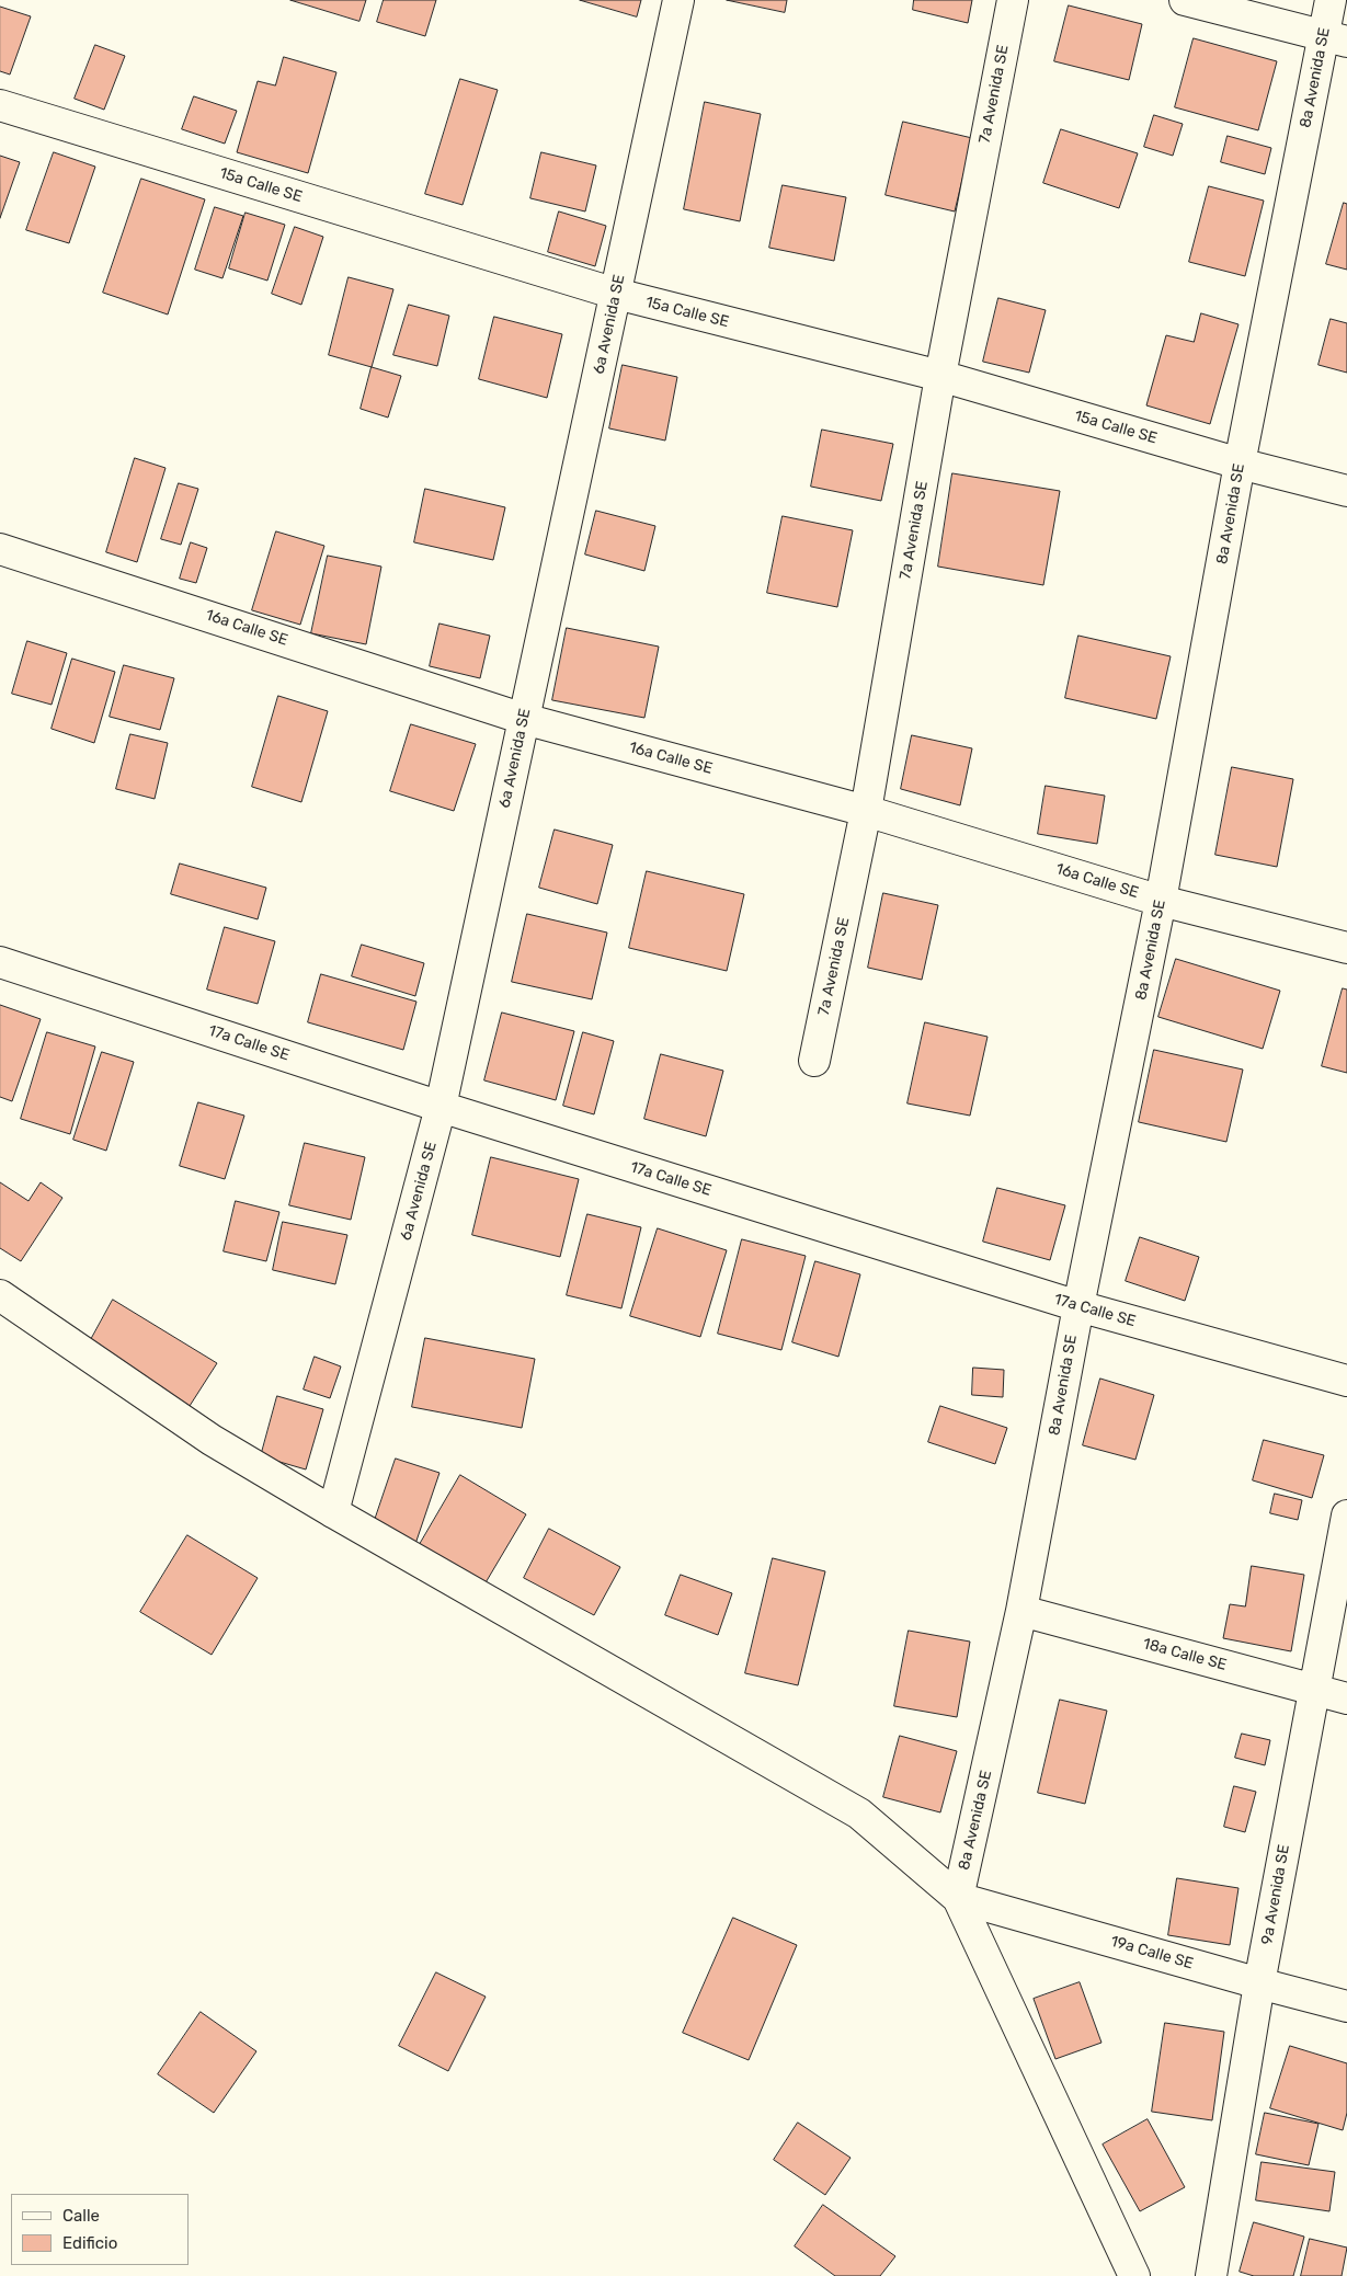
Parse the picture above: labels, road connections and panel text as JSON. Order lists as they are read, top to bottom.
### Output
{
  "streets": {
    "street": [
      "8a Avenida SE",
      "7a Avenida SE",
      "15a Calle SE",
      "6a Avenida SE",
      "16a Calle SE",
      "17a Calle SE",
      "18a Calle SE",
      "9a Avenida SE",
      "19a Calle SE"
    ]
  },
  "crossings": [
    ["8a Avenida SE", "15a Calle SE"],
    ["8a Avenida SE", "16a Calle SE"],
    ["8a Avenida SE", "17a Calle SE"],
    ["8a Avenida SE", "18a Calle SE"],
    ["8a Avenida SE", "19a Calle SE"],
    ["7a Avenida SE", "15a Calle SE"],
    ["7a Avenida SE", "16a Calle SE"],
    ["15a Calle SE", "6a Avenida SE"],
    ["6a Avenida SE", "16a Calle SE"],
    ["6a Avenida SE", "17a Calle SE"],
    ["18a Calle SE", "9a Avenida SE"],
    ["9a Avenida SE", "19a Calle SE"]
  ],
  "legend": ["Calle", "Edificio"]
}
